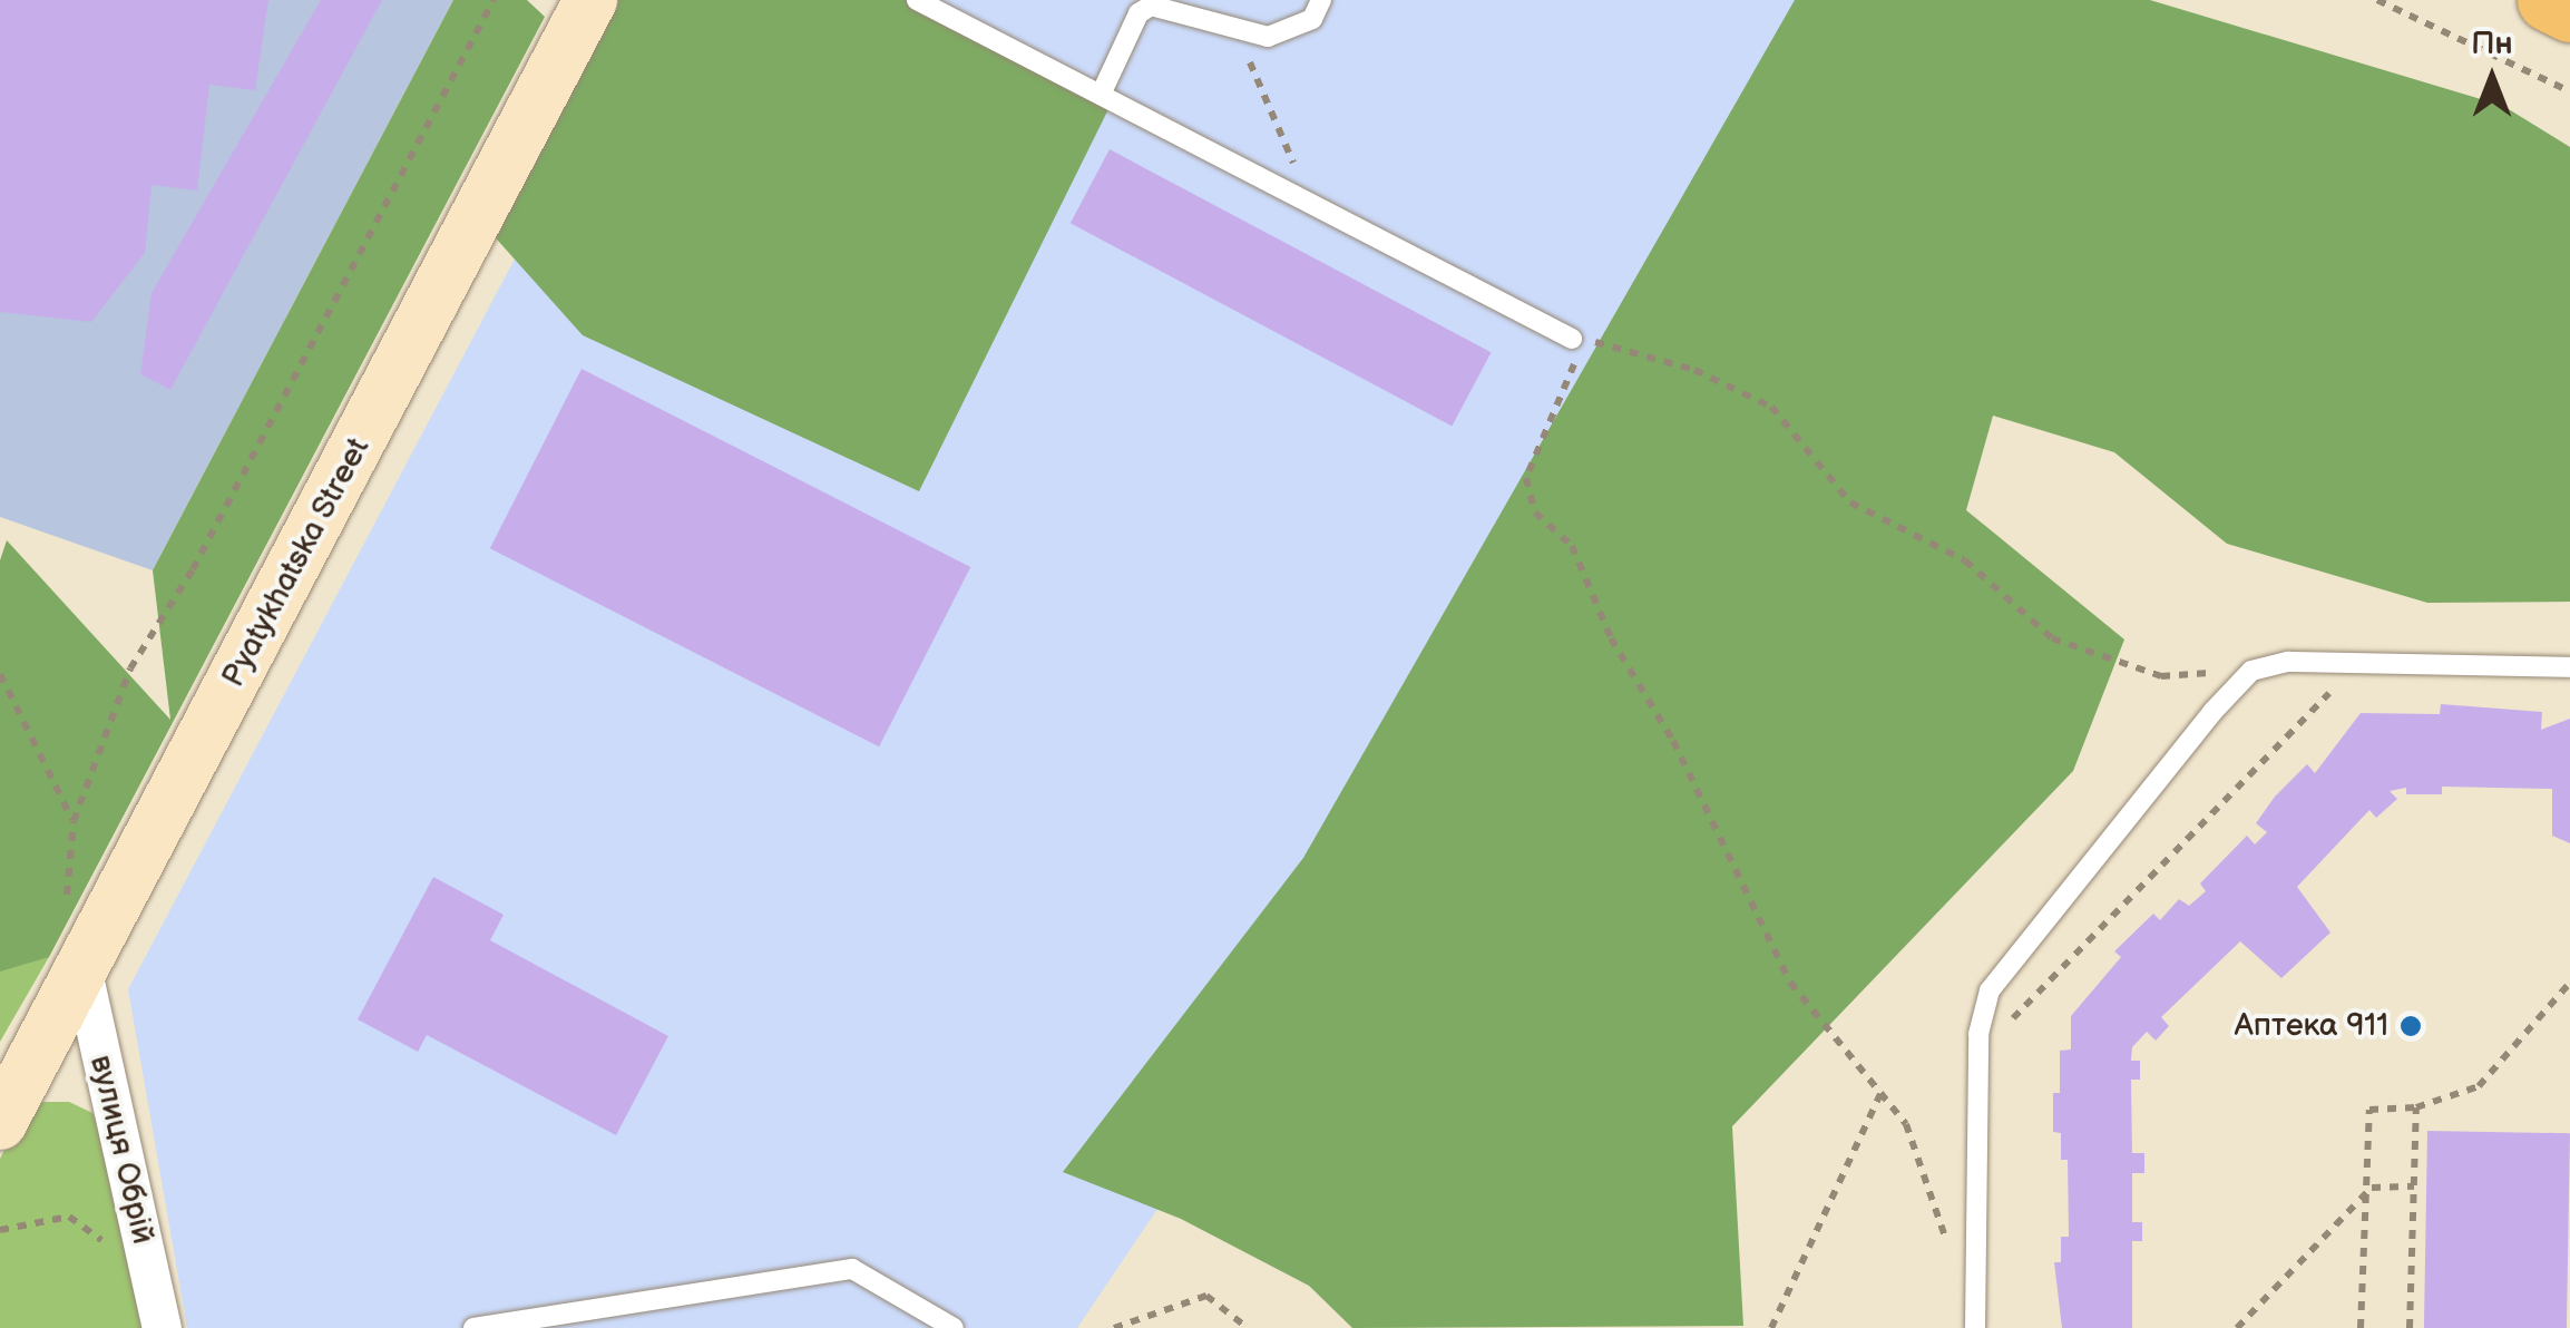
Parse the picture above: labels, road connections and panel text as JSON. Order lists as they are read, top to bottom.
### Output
{
  "streets": {
    "street": ["Pyatykhatska Street", "вулиця Обрій"]
  },
  "crossings": [
    ["Pyatykhatska Street", "вулиця Обрій"]
  ],
  "places": ["Аптека 911"],
  "north": "top"
}
